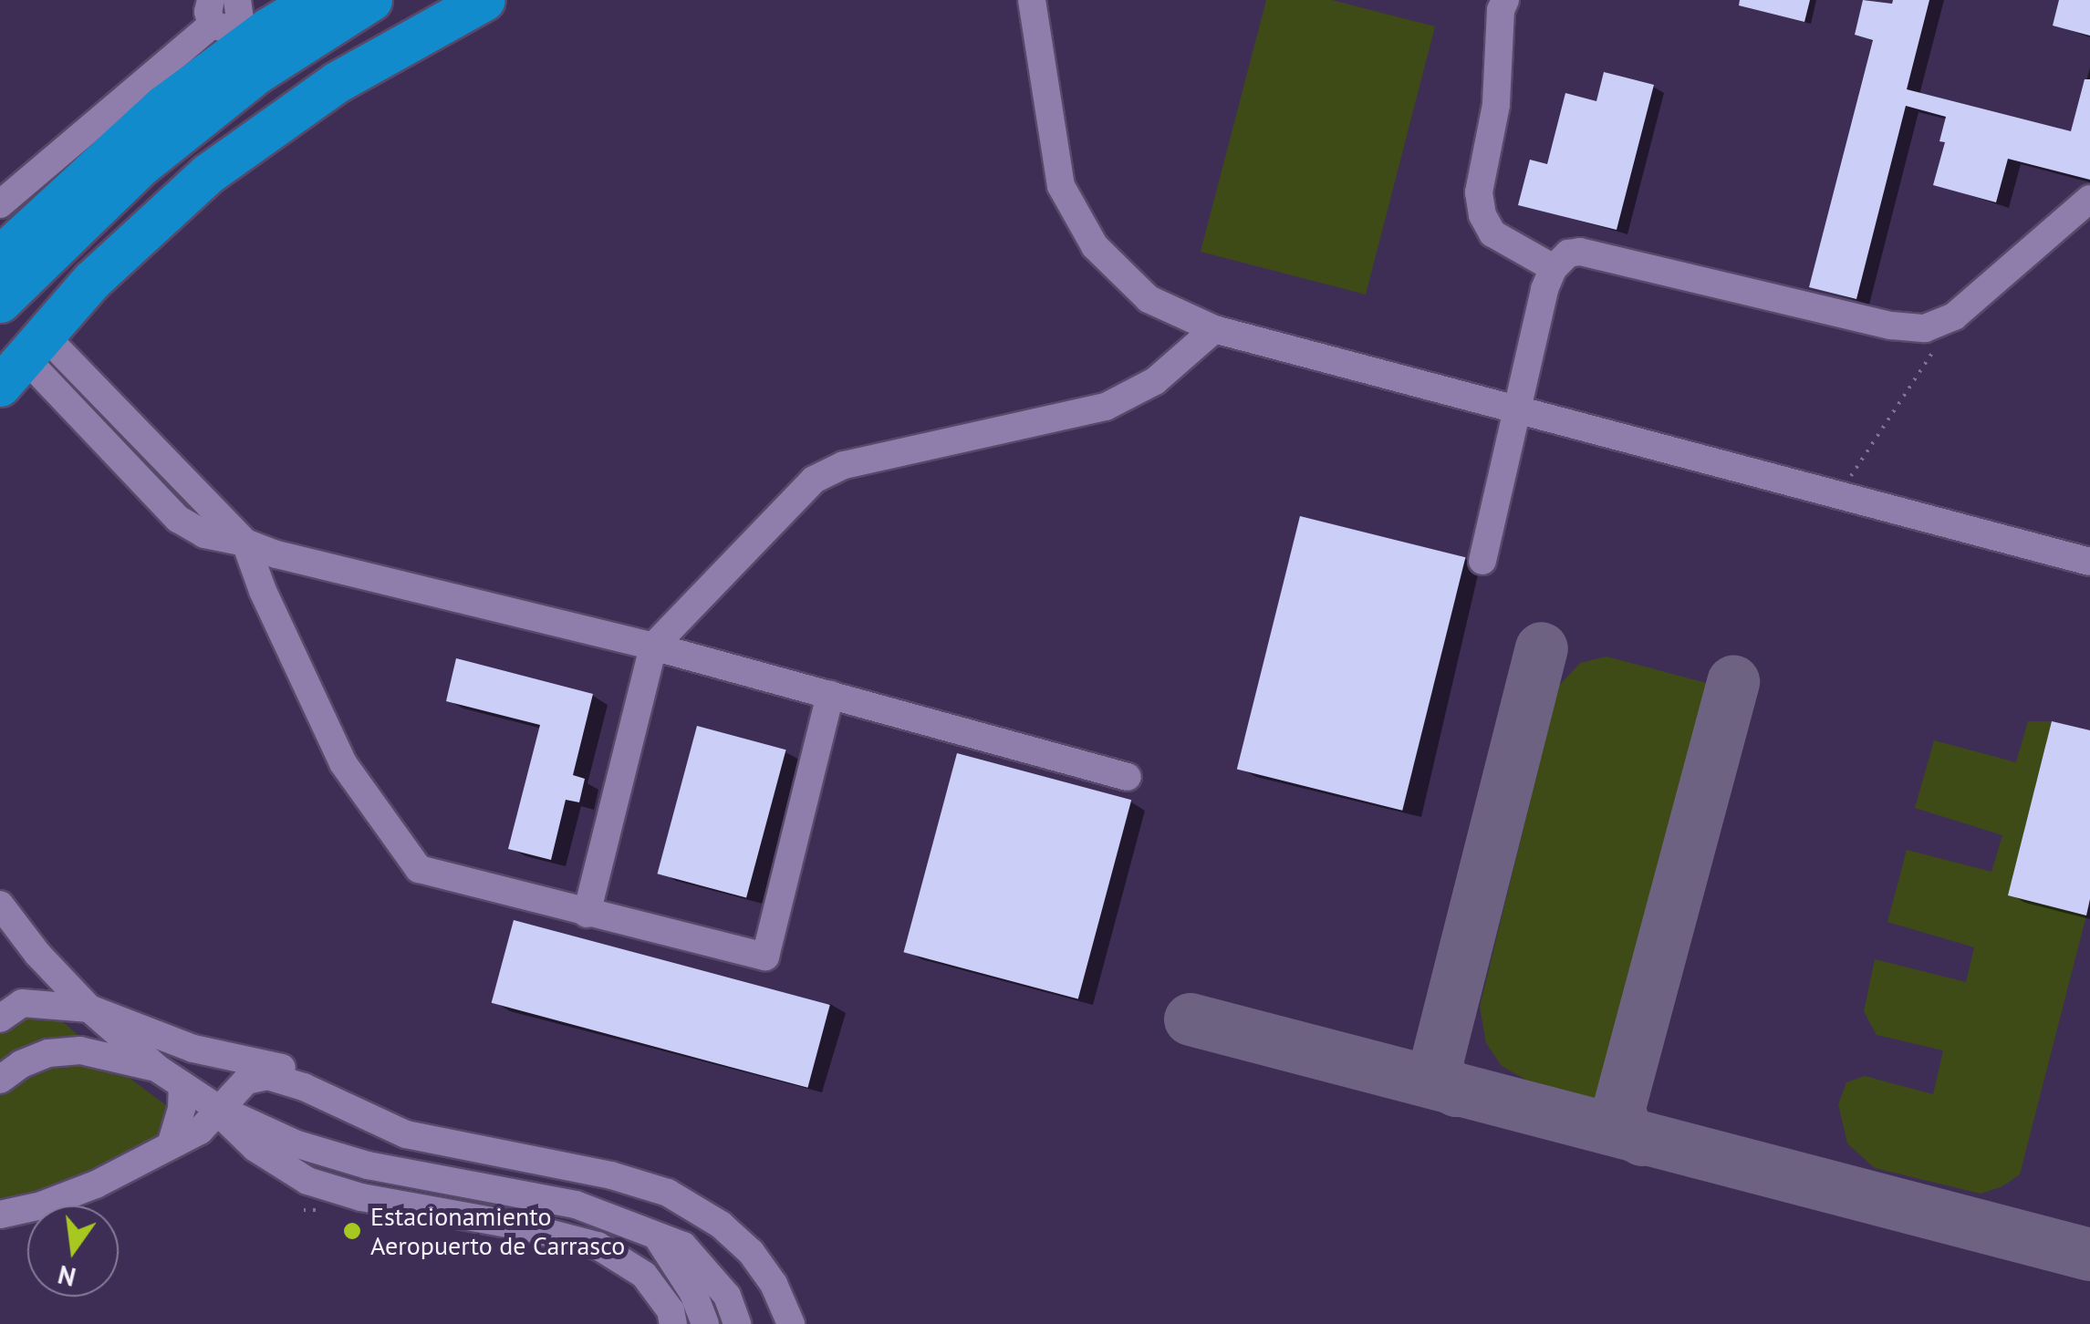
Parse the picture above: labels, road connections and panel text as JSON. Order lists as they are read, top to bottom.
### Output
{
  "places": ["Estacionamiento Aeropuerto de Carrasco"],
  "north": "bottom"
}
